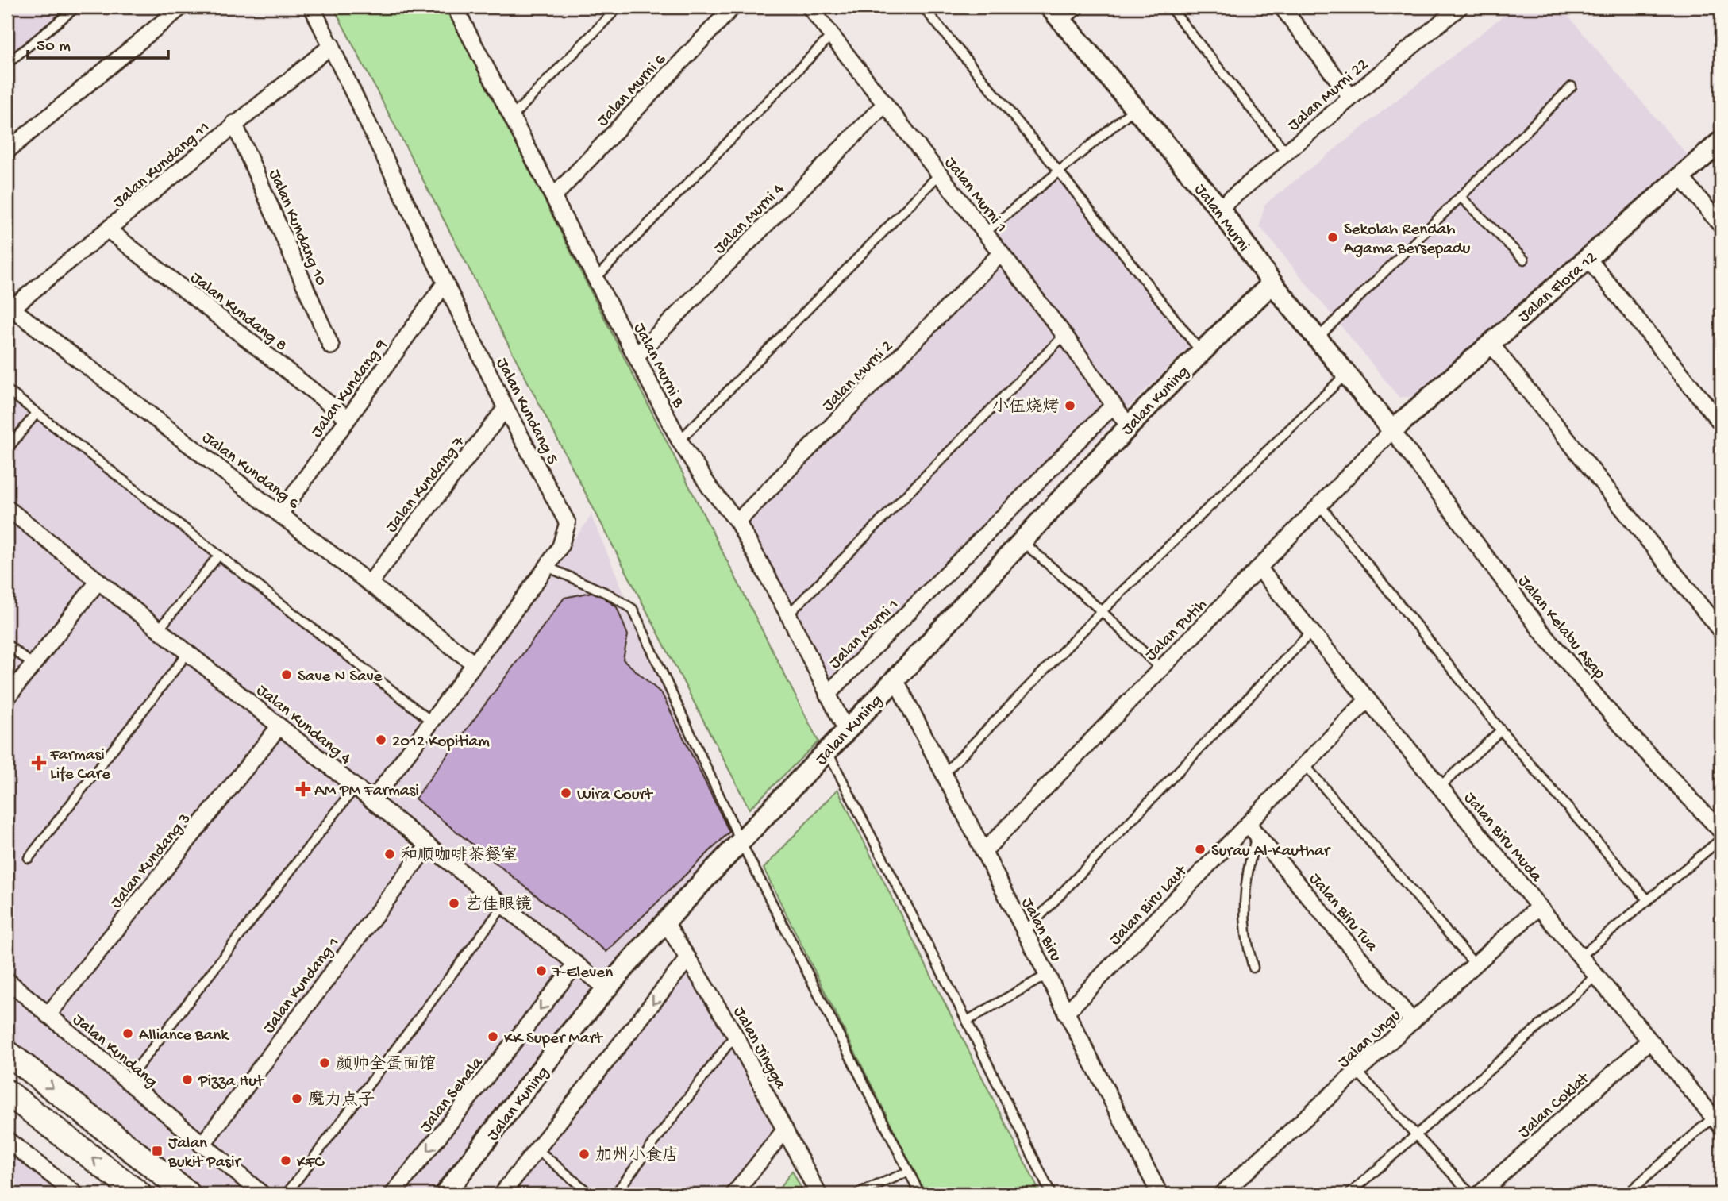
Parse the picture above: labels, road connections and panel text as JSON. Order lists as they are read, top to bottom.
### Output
{
  "streets": {
    "street": [
      "Jalan Murni 6",
      "Jalan Murni 22",
      "Jalan Kundang 11",
      "Jalan Murni 1",
      "Jalan Murni",
      "Jalan Murni 4",
      "Jalan Kundang 10",
      "Jalan Flora 12",
      "Jalan Kundang 8",
      "Jalan Murni B",
      "Jalan Murni 2",
      "Jalan Kundang 9",
      "Jalan Kuning",
      "Jalan Kundang 5",
      "Jalan Kundang 6",
      "Jalan Kundang 7",
      "Jalan Kelabu Asap",
      "Jalan Putih",
      "Jalan Kundang 4",
      "Jalan Biru Muda",
      "Jalan Kundang 3",
      "Jalan Biru Laut",
      "Jalan Biru Tua",
      "Jalan Biru",
      "Jalan Kundang 1",
      "Jalan Ungu",
      "Jalan Jingga",
      "Jalan Kundang",
      "Jalan Sehala",
      "Jalan Coklat"
    ]
  },
  "crossings": [
    ["Jalan Murni 6", "Jalan Murni B"],
    ["Jalan Murni 22", "Jalan Murni"],
    ["Jalan Kundang 11", "Jalan Kundang 10"],
    ["Jalan Kundang 11", "Jalan Kundang 8"],
    ["Jalan Kundang 11", "Jalan Kundang 5"],
    ["Jalan Kundang 11", "Jalan Kundang 6"],
    ["Jalan Murni 1", "Jalan Murni 4"],
    ["Jalan Murni 1", "Jalan Murni B"],
    ["Jalan Murni 1", "Jalan Murni 2"],
    ["Jalan Murni 1", "Jalan Kuning"],
    ["Jalan Murni", "Jalan Flora 12"],
    ["Jalan Murni", "Jalan Kuning"],
    ["Jalan Murni", "Jalan Kelabu Asap"],
    ["Jalan Murni", "Jalan Putih"],
    ["Jalan Murni 4", "Jalan Murni B"],
    ["Jalan Flora 12", "Jalan Kelabu Asap"],
    ["Jalan Flora 12", "Jalan Putih"],
    ["Jalan Kundang 8", "Jalan Kundang 9"],
    ["Jalan Murni B", "Jalan Murni 2"],
    ["Jalan Murni B", "Jalan Kuning"],
    ["Jalan Kundang 9", "Jalan Kundang 5"],
    ["Jalan Kundang 9", "Jalan Kundang 6"],
    ["Jalan Kuning", "Jalan Kundang 4"],
    ["Jalan Kuning", "Jalan Biru"],
    ["Jalan Kuning", "Jalan Jingga"],
    ["Jalan Kundang 5", "Jalan Kundang 6"],
    ["Jalan Kundang 5", "Jalan Kundang 7"],
    ["Jalan Kundang 5", "Jalan Kundang 4"],
    ["Jalan Kundang 6", "Jalan Kundang 7"],
    ["Jalan Kelabu Asap", "Jalan Putih"],
    ["Jalan Putih", "Jalan Biru Muda"],
    ["Jalan Putih", "Jalan Biru"],
    ["Jalan Kundang 4", "Jalan Kundang 3"],
    ["Jalan Kundang 4", "Jalan Kundang 1"],
    ["Jalan Kundang 4", "Jalan Sehala"],
    ["Jalan Biru Muda", "Jalan Biru Laut"],
    ["Jalan Biru Muda", "Jalan Ungu"],
    ["Jalan Biru Muda", "Jalan Coklat"],
    ["Jalan Kundang 3", "Jalan Kundang"],
    ["Jalan Biru Laut", "Jalan Biru Tua"],
    ["Jalan Biru Laut", "Jalan Biru"],
    ["Jalan Biru Tua", "Jalan Ungu"],
    ["Jalan Kundang 1", "Jalan Kundang"]
  ],
  "places": {
    "other": [
      "Sekolah Rendah Agama Bersepadu",
      "小伍烧烤",
      "Save N Save",
      "2012 Kopitiam",
      "Wira Court",
      "Surau Al-Kauthar",
      "和顺咖啡茶餐室",
      "艺佳眼镜",
      "7-Eleven",
      "Alliance Bank",
      "KK Super Mart",
      "颜帅全蛋面馆",
      "Pizza Hut",
      "魔力点子",
      "加州小食店",
      "KFC"
    ],
    "health": ["Farmasi Life Care", "AM PM Farmasi"],
    "transit": ["Jalan Bukit Pasir"]
  },
  "scale_bar": "50 m"
}
